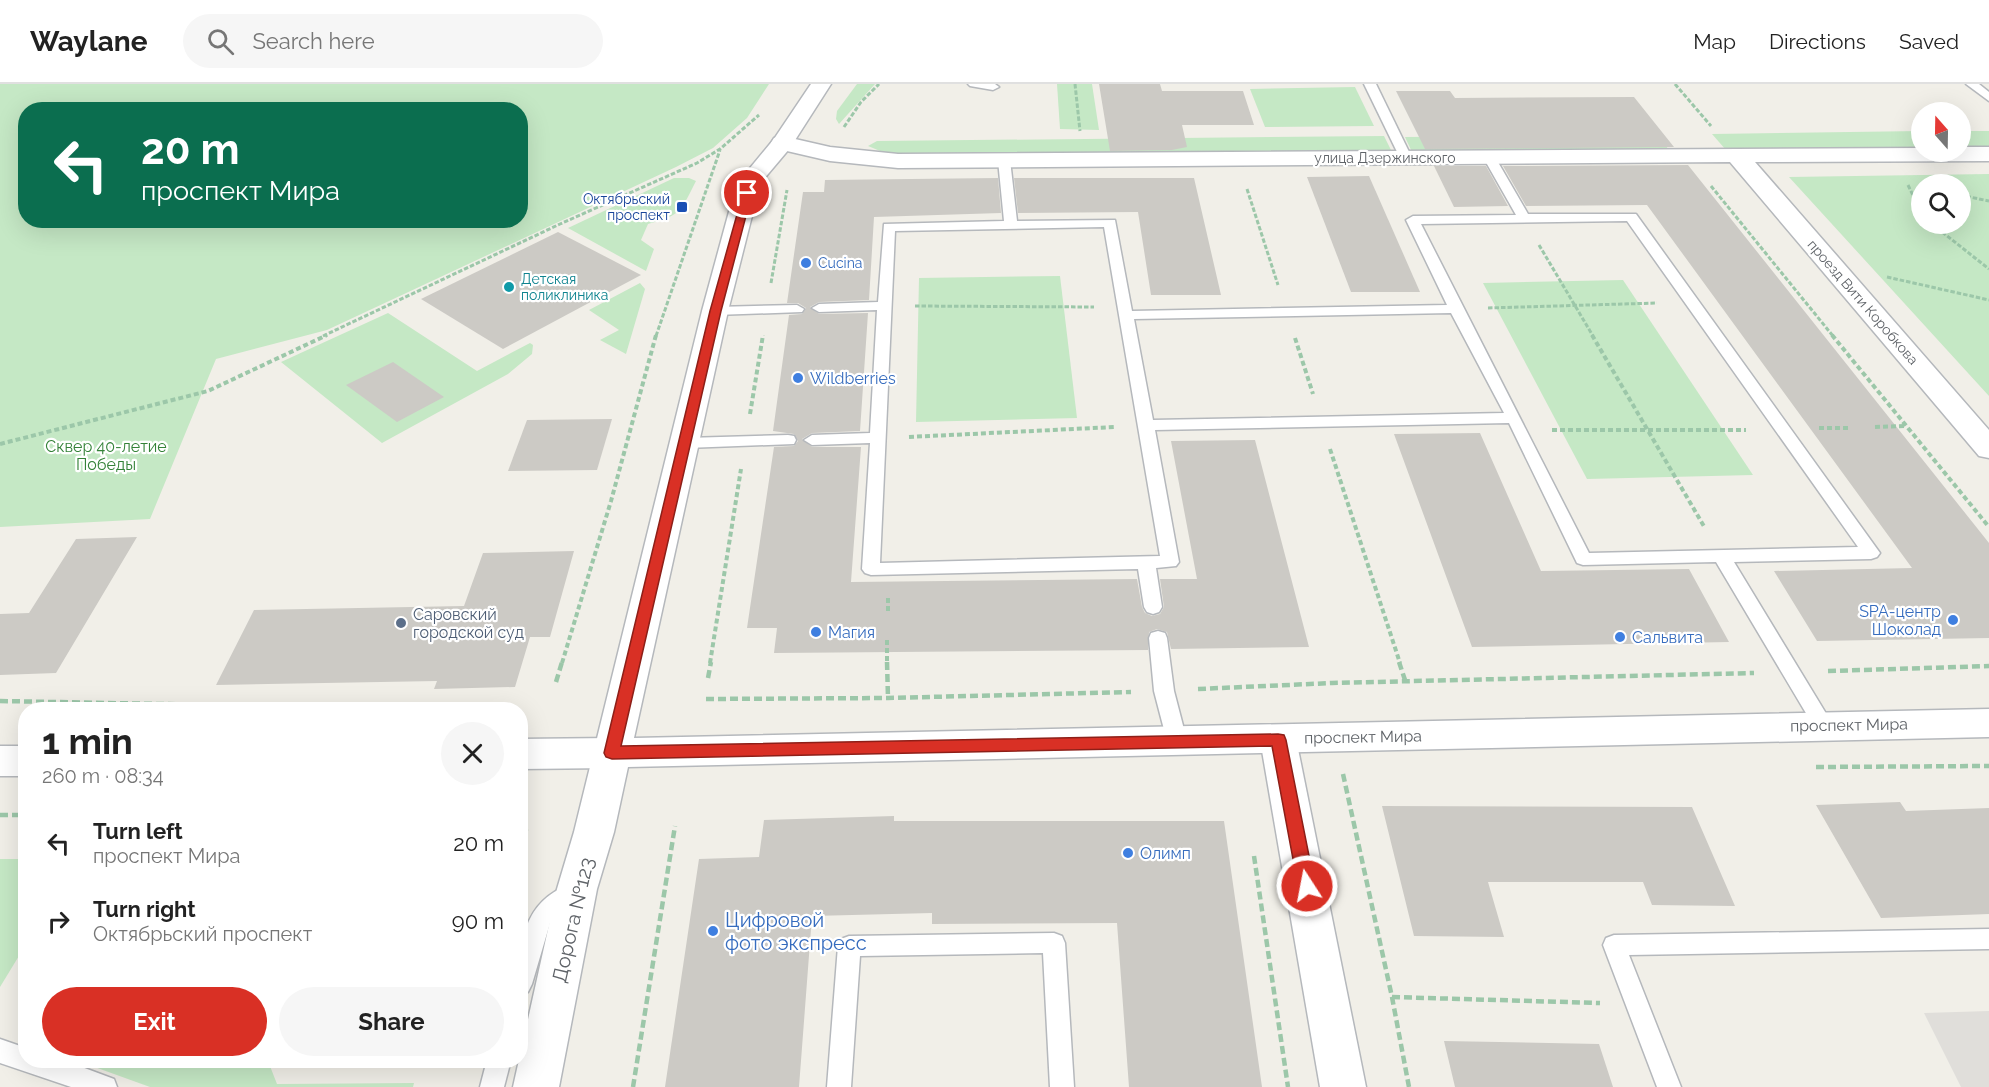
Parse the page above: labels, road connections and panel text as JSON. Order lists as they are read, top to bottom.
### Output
{
  "streets": {
    "street": [
      "улица Дзержинского",
      "проезд Вити Коробкова",
      "проспект Мира",
      "Дорога №123"
    ]
  },
  "crossings": [
    ["улица Дзержинского", "проезд Вити Коробкова"],
    ["проспект Мира", "Дорога №123"]
  ],
  "parks": ["Сквер 40-летие Победы"],
  "places": {
    "transit": ["Октябрьский проспект"],
    "other": [
      "Cucina",
      "Детская поликлиника",
      "Wildberries",
      "SPA-центр Шоколад",
      "Саровский городской суд",
      "Магия",
      "Сальвита",
      "Олимп",
      "Цифровой фото экспресс"
    ]
  },
  "north": "top",
  "page": {
    "header": "Waylane",
    "search": "Search here",
    "nav": ["Map", "Directions", "Saved"],
    "turn": ["20 m", "проспект Мира"],
    "heading": ["1 min", "260 m · 08:34"],
    "list": [
      {
        "name": "Turn left",
        "note": "проспект Мира",
        "value": "20 m"
      },
      {
        "name": "Turn right",
        "note": "Октябрьский проспект",
        "value": "90 m"
      }
    ],
    "buttons": ["Exit", "Share"]
  }
}
